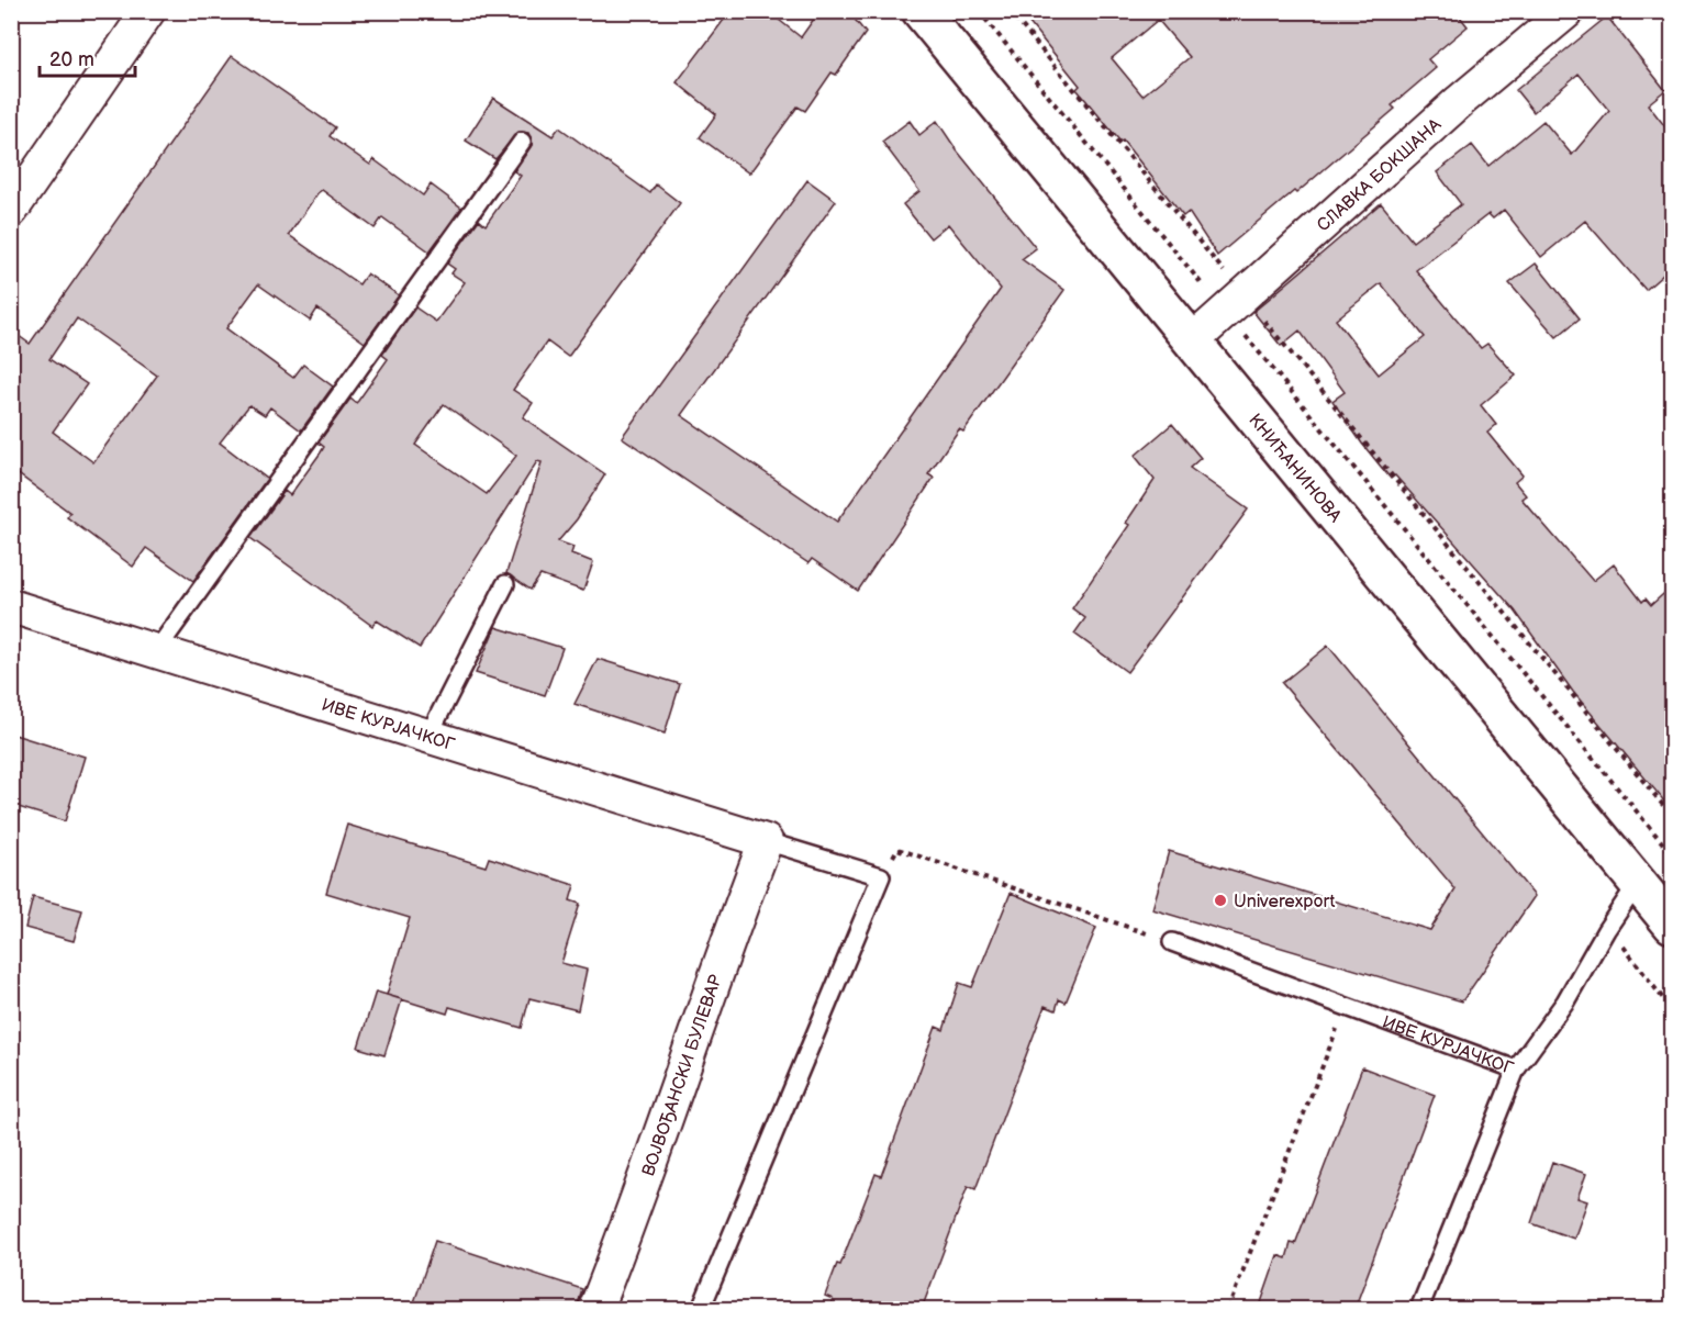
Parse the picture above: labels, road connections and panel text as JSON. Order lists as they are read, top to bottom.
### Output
{
  "streets": {
    "main road": ["КНИЋАНИНОВА"],
    "street": ["СЛАВКА БОКШАНА", "ИВЕ КУРЈАЧКОГ", "ВОЈВОЂАНСКИ БУЛЕВАР"]
  },
  "crossings": [
    ["СЛАВКА БОКШАНА", "КНИЋАНИНОВА"],
    ["КНИЋАНИНОВА", "ИВЕ КУРЈАЧКОГ"],
    ["ИВЕ КУРЈАЧКОГ", "ВОЈВОЂАНСКИ БУЛЕВАР"]
  ],
  "places": ["Univerexport"],
  "scale_bar": "20 m"
}
